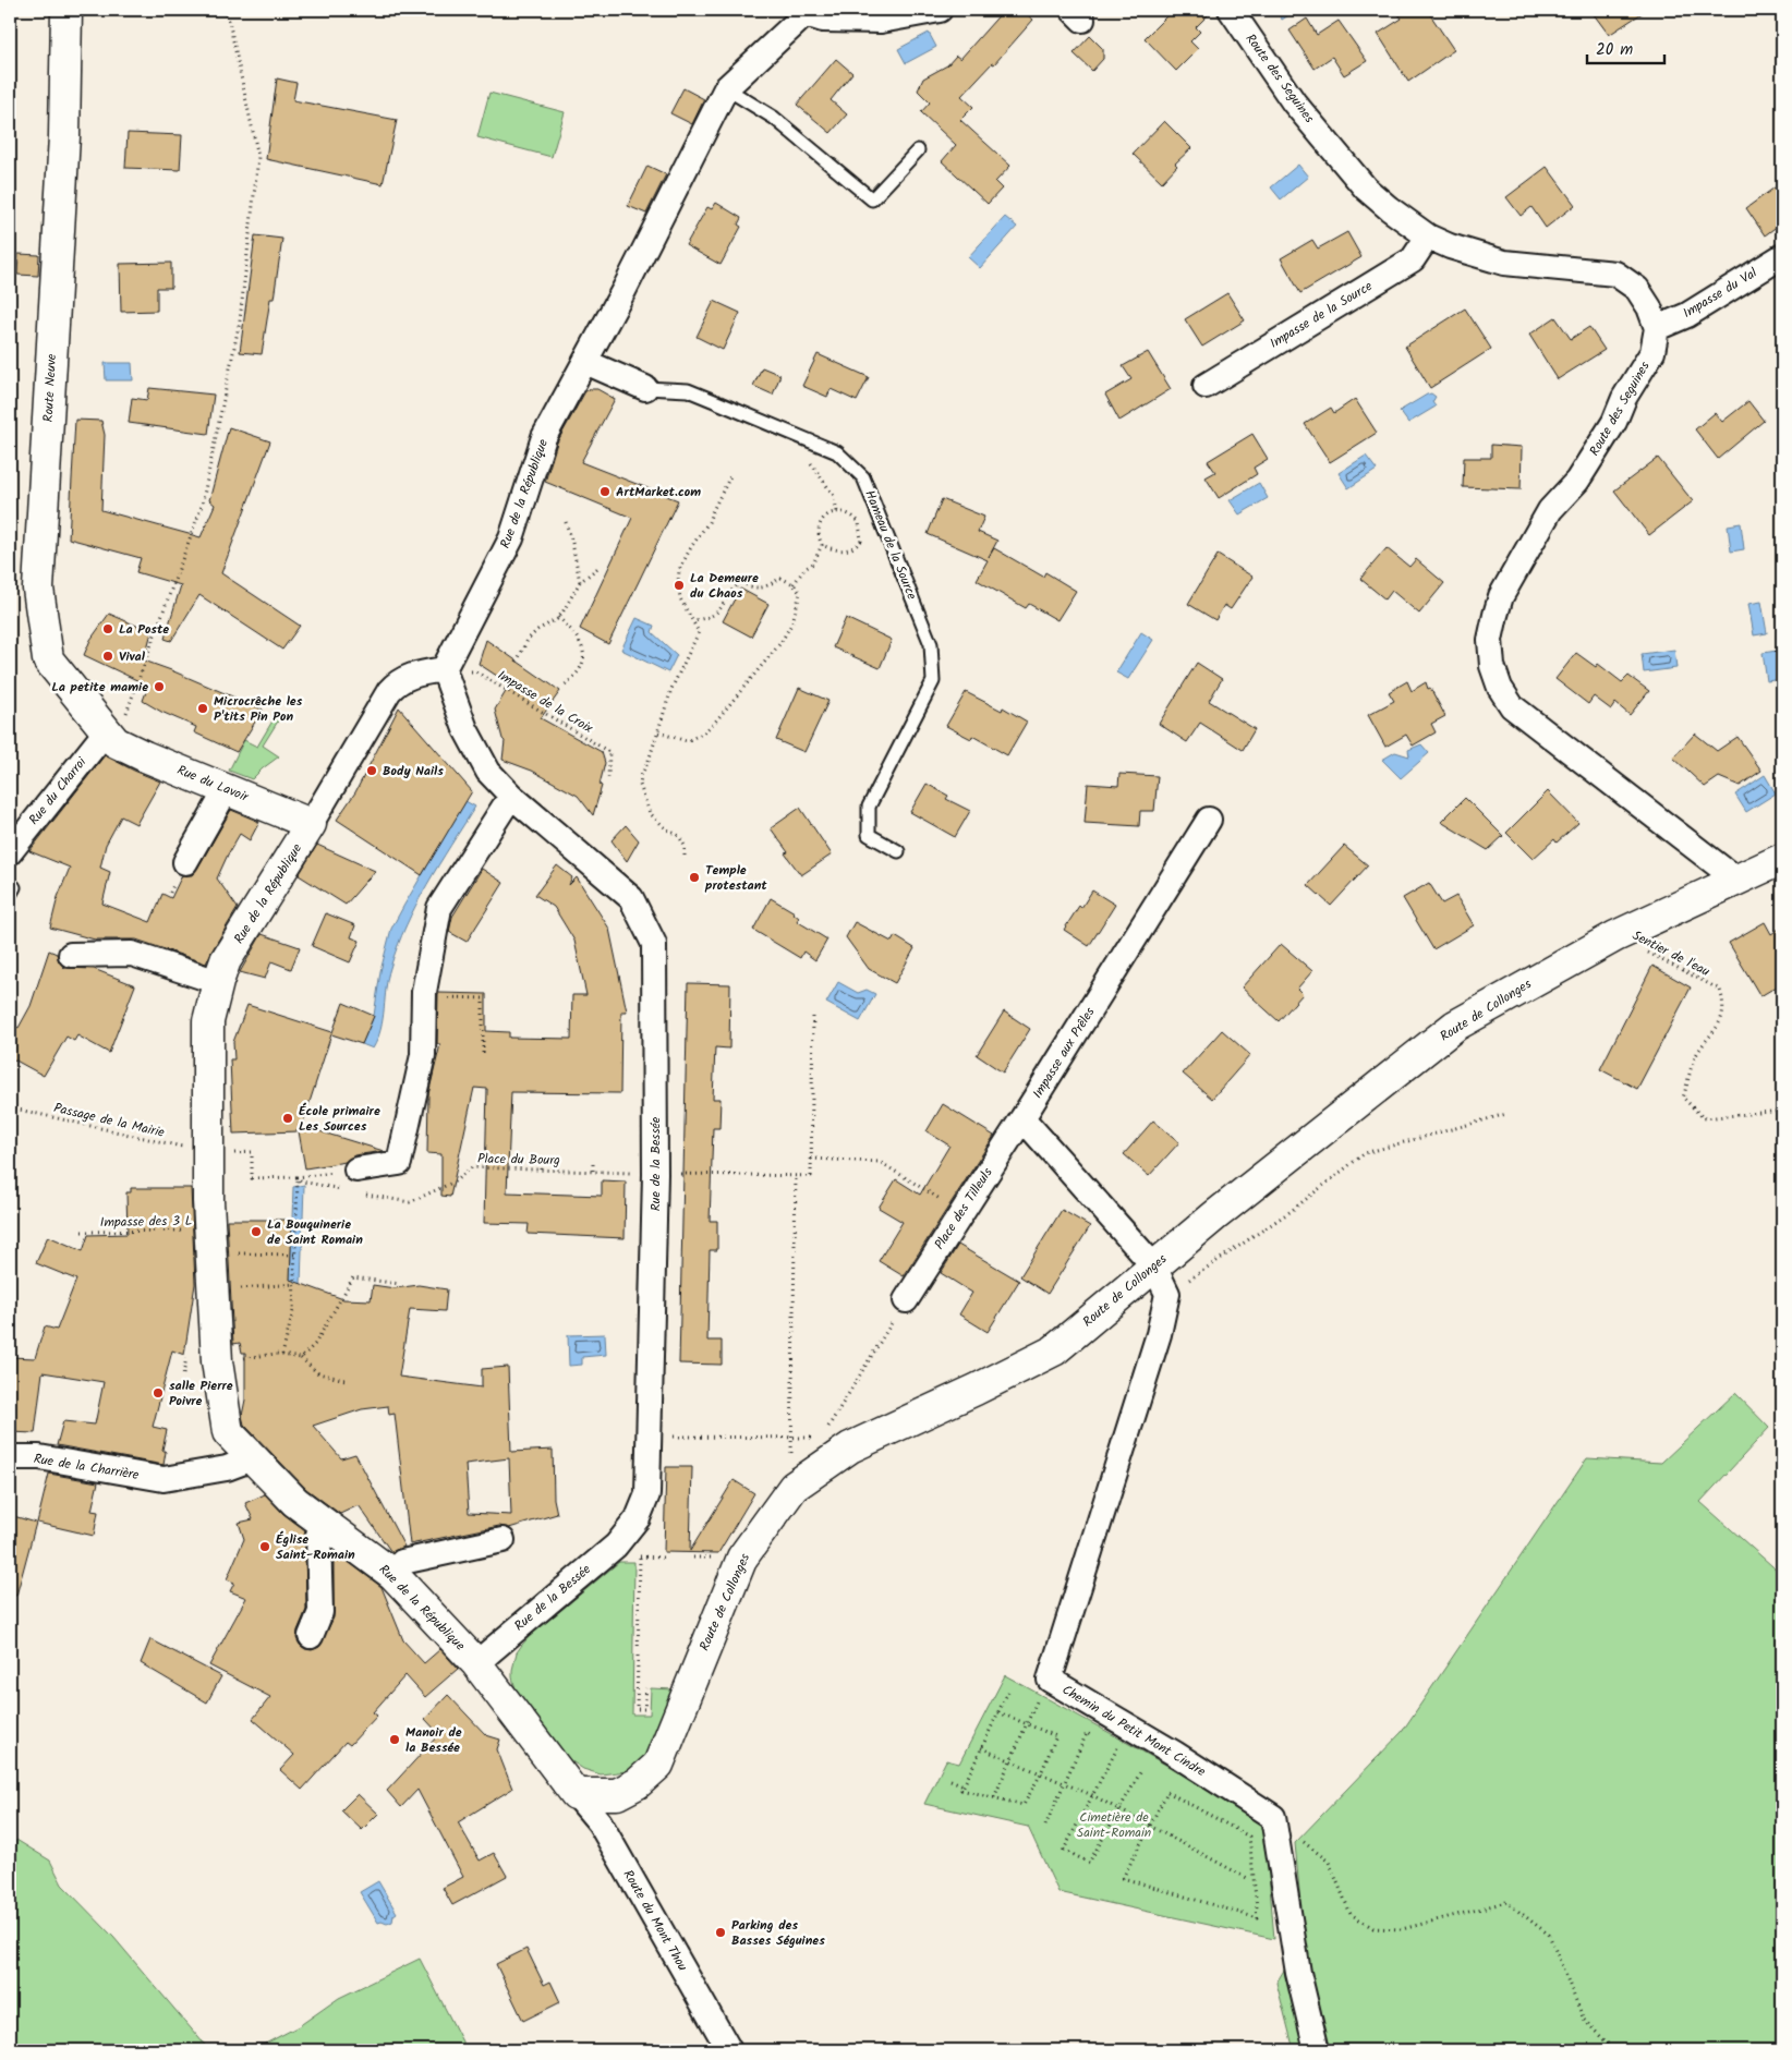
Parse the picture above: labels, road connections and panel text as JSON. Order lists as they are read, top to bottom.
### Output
{
  "streets": {
    "main road": [
      "Route Neuve",
      "Rue de la République",
      "Rue du Lavoir",
      "Route de Collonges"
    ],
    "street": [
      "Route des Seguines",
      "Impasse du Val",
      "Impasse de la Source",
      "Hameau de la Source",
      "Rue du Charroi",
      "Impasse aux Prêles",
      "Rue de la Bessée",
      "Place des Tilleuls",
      "Rue de la Charrière",
      "Chemin du Petit Mont Cindre",
      "Route du Mont Thou"
    ],
    "path": [
      "Impasse de la Croix",
      "Sentier de l'eau",
      "Passage de la Mairie",
      "Place du Bourg",
      "Impasse des 3 L"
    ]
  },
  "crossings": [
    ["Route des Seguines", "Impasse du Val"],
    ["Route des Seguines", "Impasse de la Source"],
    ["Route des Seguines", "Route de Collonges"],
    ["Route Neuve", "Rue du Lavoir"],
    ["Route Neuve", "Rue du Charroi"],
    ["Rue de la République", "Hameau de la Source"],
    ["Rue de la République", "Impasse de la Croix"],
    ["Rue de la République", "Rue du Lavoir"],
    ["Rue de la République", "Route de Collonges"],
    ["Rue de la République", "Passage de la Mairie"],
    ["Rue de la République", "Rue de la Bessée"],
    ["Rue de la République", "Impasse des 3 L"],
    ["Rue de la République", "Rue de la Charrière"],
    ["Rue de la République", "Route du Mont Thou"],
    ["Impasse de la Croix", "Rue de la Bessée"],
    ["Rue du Lavoir", "Rue du Charroi"],
    ["Sentier de l'eau", "Route de Collonges"],
    ["Route de Collonges", "Route du Mont Thou"],
    ["Impasse aux Prêles", "Place des Tilleuls"]
  ],
  "parks": ["Cimetière de Saint-Romain"],
  "places": [
    "ArtMarket.com",
    "La Demeure du Chaos",
    "La Poste",
    "Vival",
    "La petite mamie",
    "Microcrêche les P'tits Pin Pon",
    "Body Nails",
    "Temple protestant",
    "École primaire Les Sources",
    "La Bouquinerie de Saint Romain",
    "salle Pierre Poivre",
    "Église Saint-Romain",
    "Manoir de la Bessée",
    "Parking des Basses Séguines"
  ],
  "scale_bar": "20 m"
}
